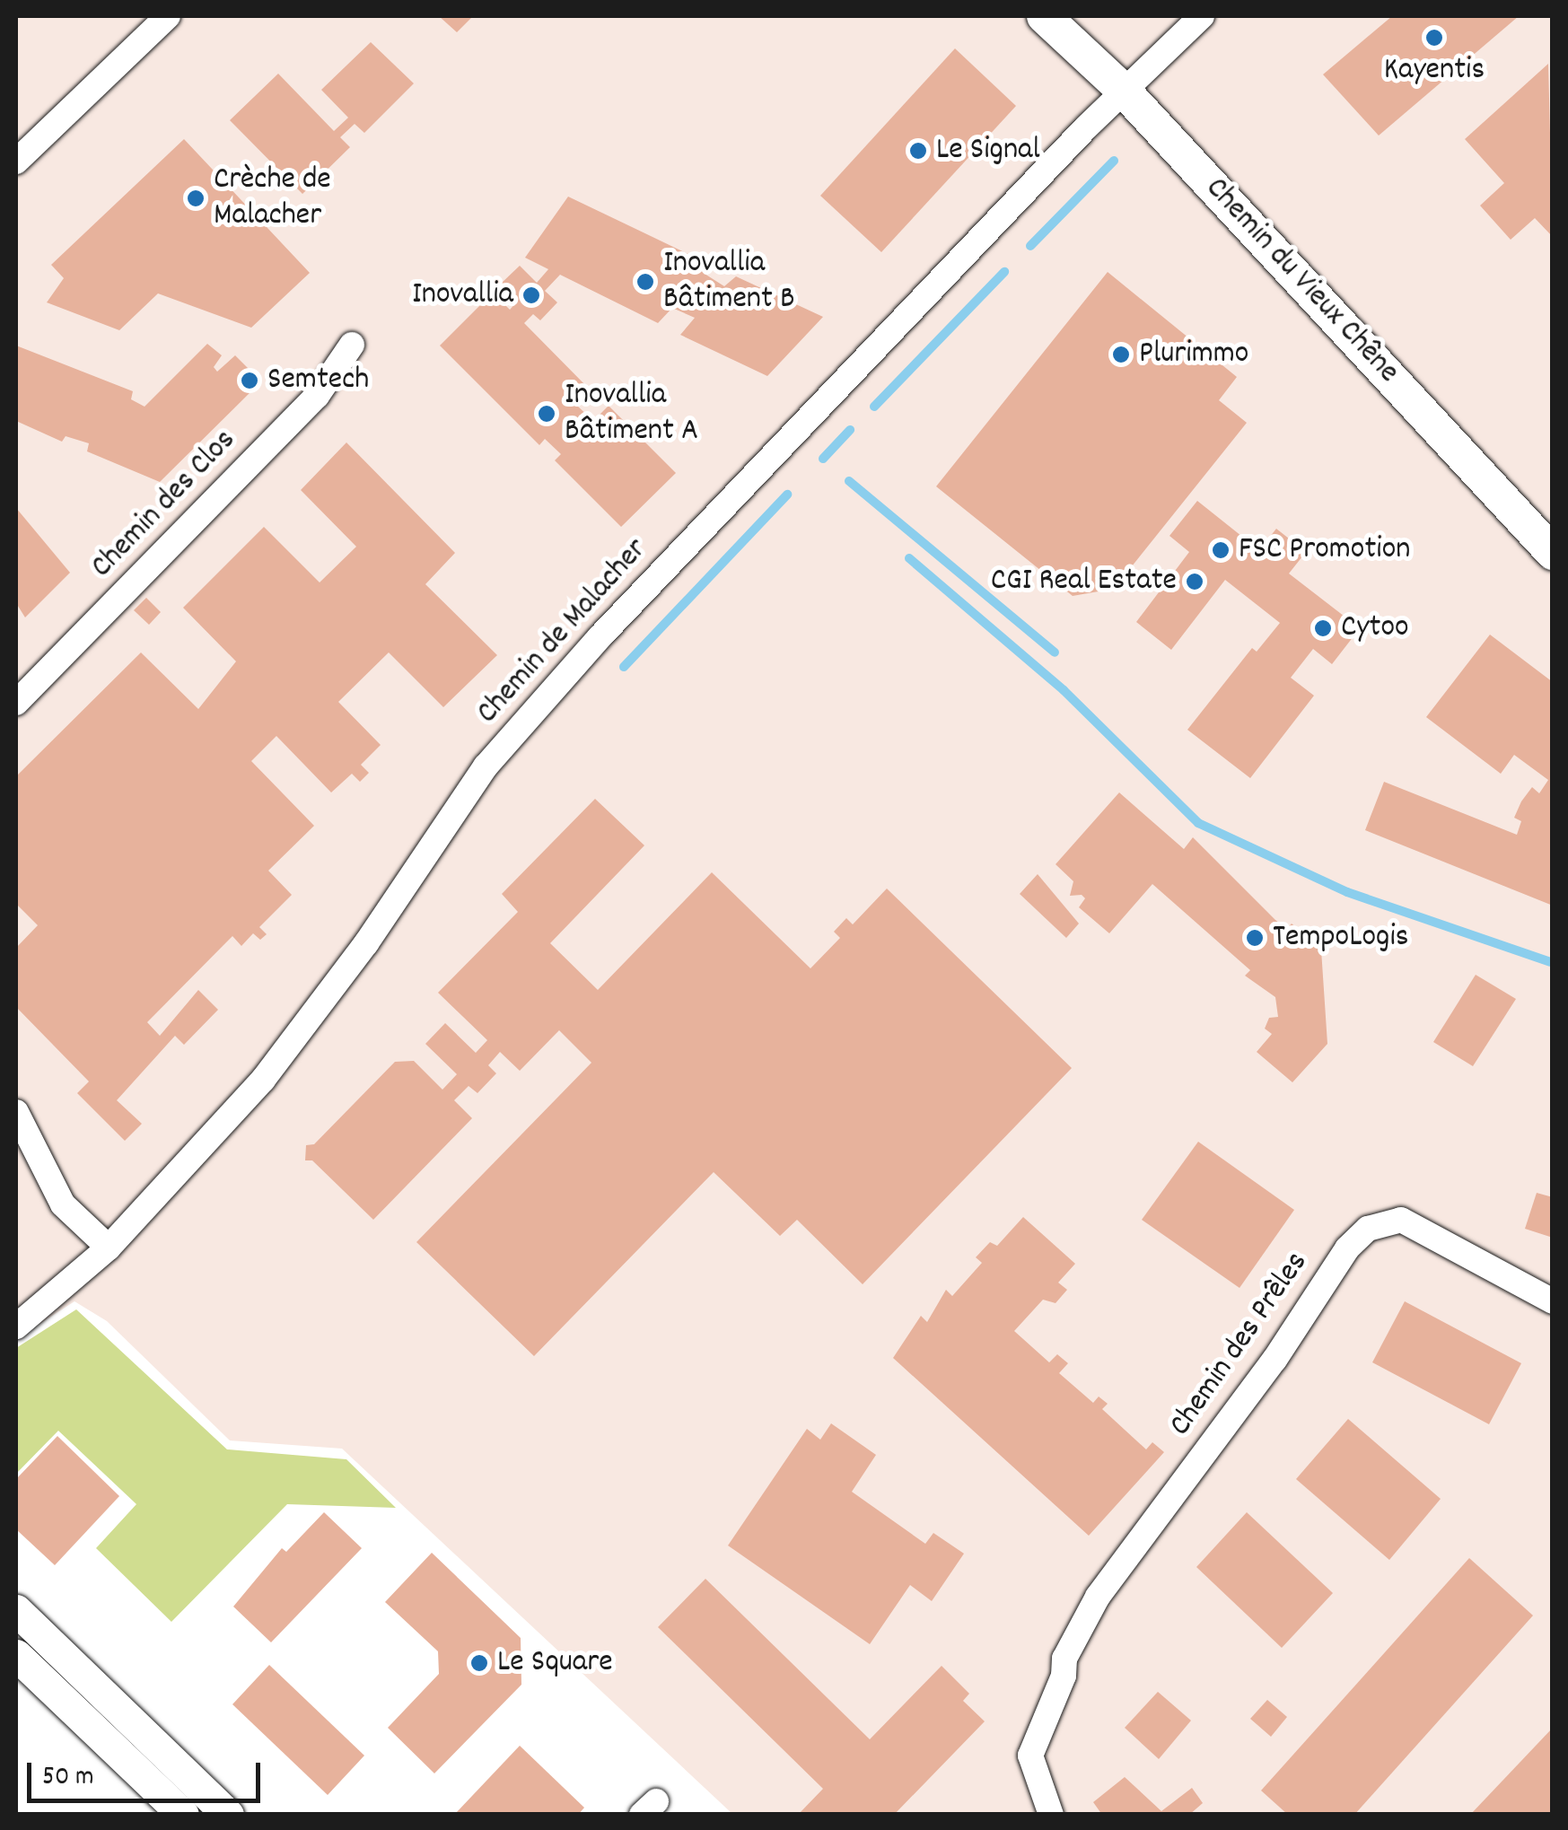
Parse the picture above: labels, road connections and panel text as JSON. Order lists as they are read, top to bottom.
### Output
{
  "streets": {
    "main road": ["Chemin du Vieux Chêne"],
    "street": ["Chemin des Clos", "Chemin de Malacher", "Chemin des Prêles"]
  },
  "crossings": [
    ["Chemin du Vieux Chêne", "Chemin de Malacher"]
  ],
  "places": [
    "Kayentis",
    "Le Signal",
    "Crèche de Malacher",
    "Inovallia Bâtiment B",
    "Inovallia",
    "Plurimmo",
    "Semtech",
    "Inovallia Bâtiment A",
    "FSC Promotion",
    "CGI Real Estate",
    "Cytoo",
    "TempoLogis",
    "Le Square"
  ],
  "scale_bar": "50 m"
}
